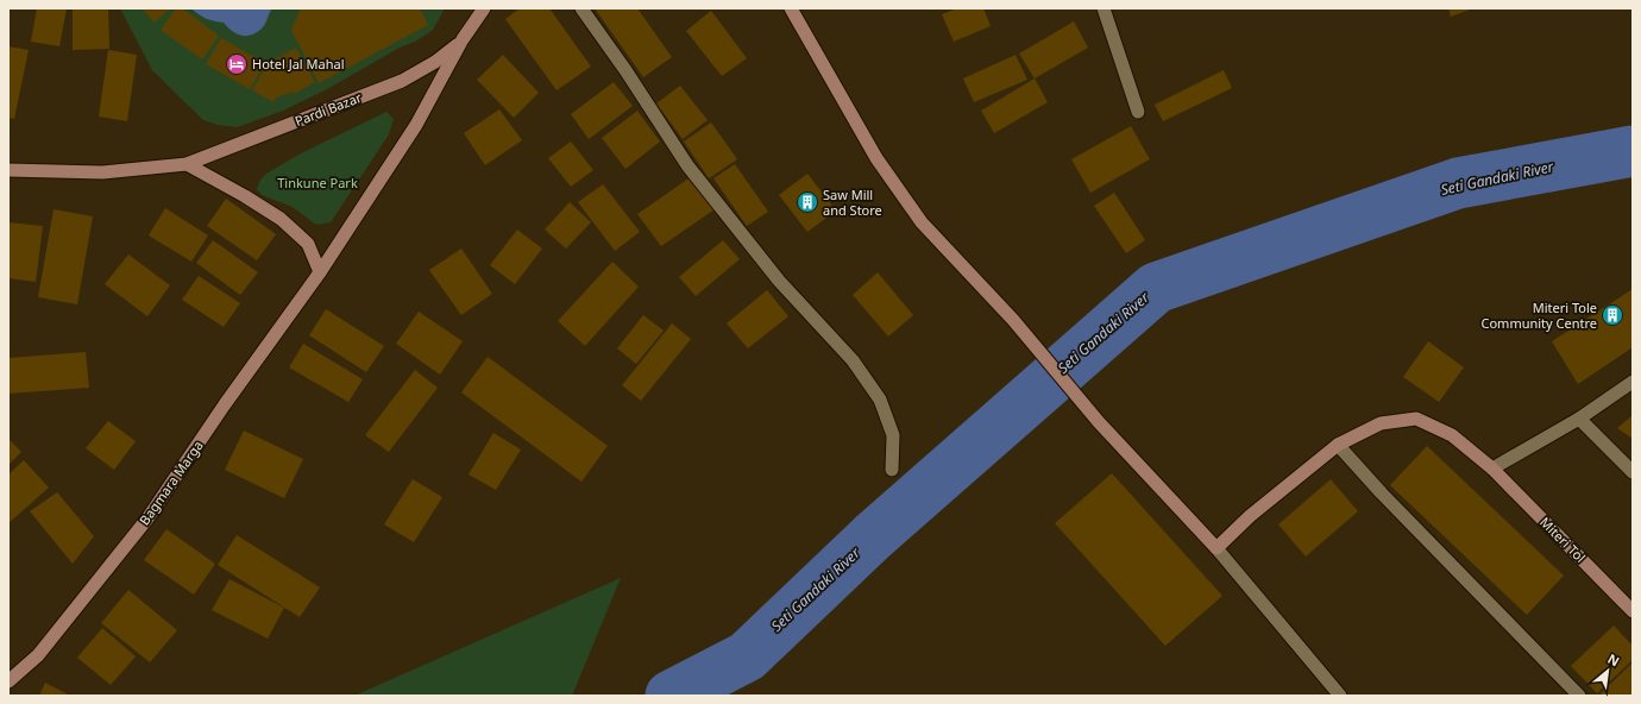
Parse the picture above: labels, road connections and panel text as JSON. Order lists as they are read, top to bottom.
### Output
{
  "streets": {
    "main road": ["Pardi Bazar", "Bagmara Marga", "Miteri Tol"]
  },
  "crossings": [
    ["Pardi Bazar", "Bagmara Marga"]
  ],
  "water": ["Seti Gandaki River"],
  "parks": ["Tinkune Park"],
  "places": {
    "hotel": ["Hotel Jal Mahal"],
    "building": ["Saw Mill and Store", "Miteri Tole Community Centre"]
  },
  "north": "top right"
}
